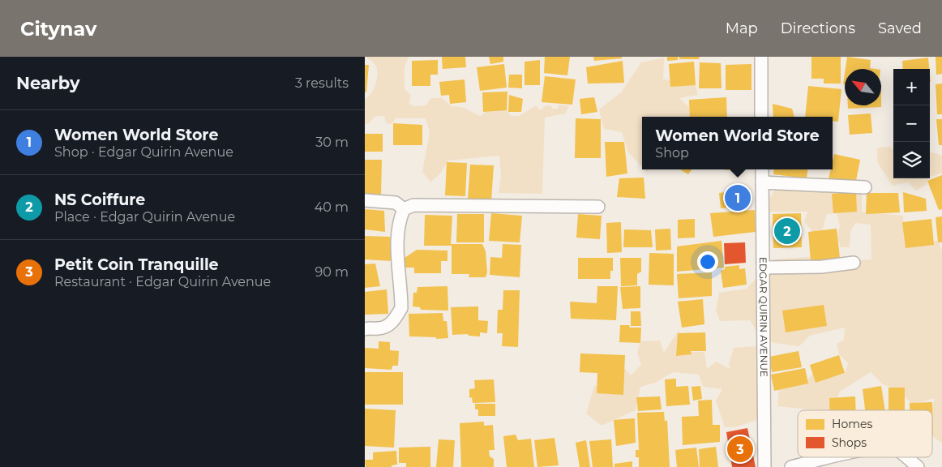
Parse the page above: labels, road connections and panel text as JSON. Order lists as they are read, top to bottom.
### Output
{
  "streets": {
    "street": ["EDGAR QUIRIN AVENUE"]
  },
  "legend": ["Homes", "Shops"],
  "north": "top left",
  "page": {
    "header": "Citynav",
    "nav": ["Map", "Directions", "Saved"],
    "heading": ["Nearby", "3 results"],
    "map_buttons": ["+", "−"],
    "list": [
      {
        "mark": "1",
        "name": "Women World Store",
        "note": "Shop · Edgar Quirin Avenue",
        "value": "30 m"
      },
      {
        "mark": "2",
        "name": "NS Coiffure",
        "note": "Place · Edgar Quirin Avenue",
        "value": "40 m"
      },
      {
        "mark": "3",
        "name": "Petit Coin Tranquille",
        "note": "Restaurant · Edgar Quirin Avenue",
        "value": "90 m"
      }
    ],
    "popup": ["Women World Store", "Shop"],
    "pins": ["1", "2", "3"]
  }
}
